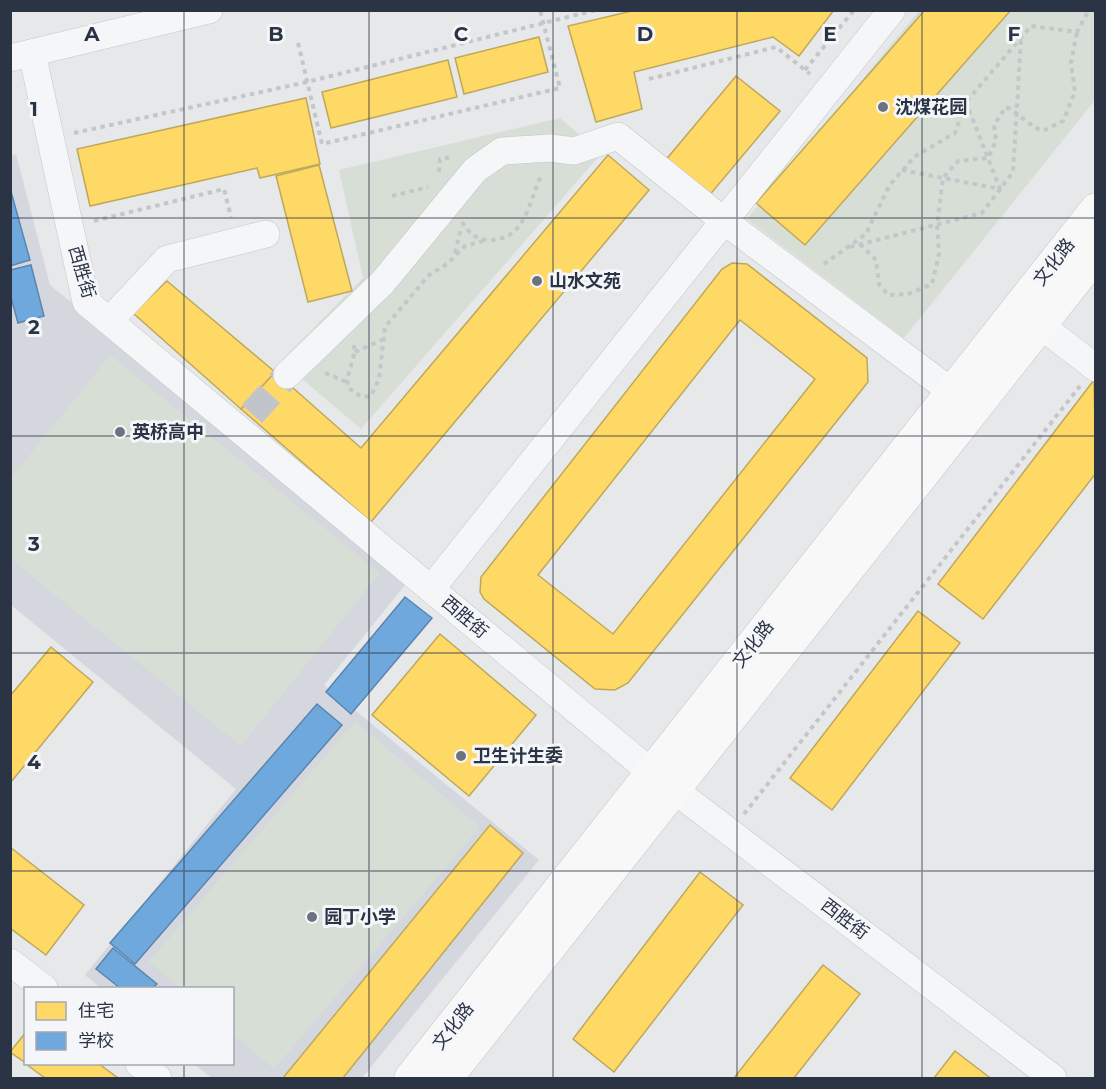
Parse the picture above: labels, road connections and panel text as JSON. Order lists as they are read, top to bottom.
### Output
{
  "streets": {
    "main road": ["文化路"],
    "street": ["西胜街"]
  },
  "crossings": [
    ["文化路", "西胜街"]
  ],
  "places": [
    "沈煤花园",
    "山水文苑",
    "英桥高中",
    "卫生计生委",
    "园丁小学"
  ],
  "legend": ["住宅", "学校"],
  "grid": {
    "columns": [
      "A",
      "B",
      "C",
      "D",
      "E",
      "F"
    ],
    "rows": [
      "1",
      "2",
      "3",
      "4"
    ]
  }
}
